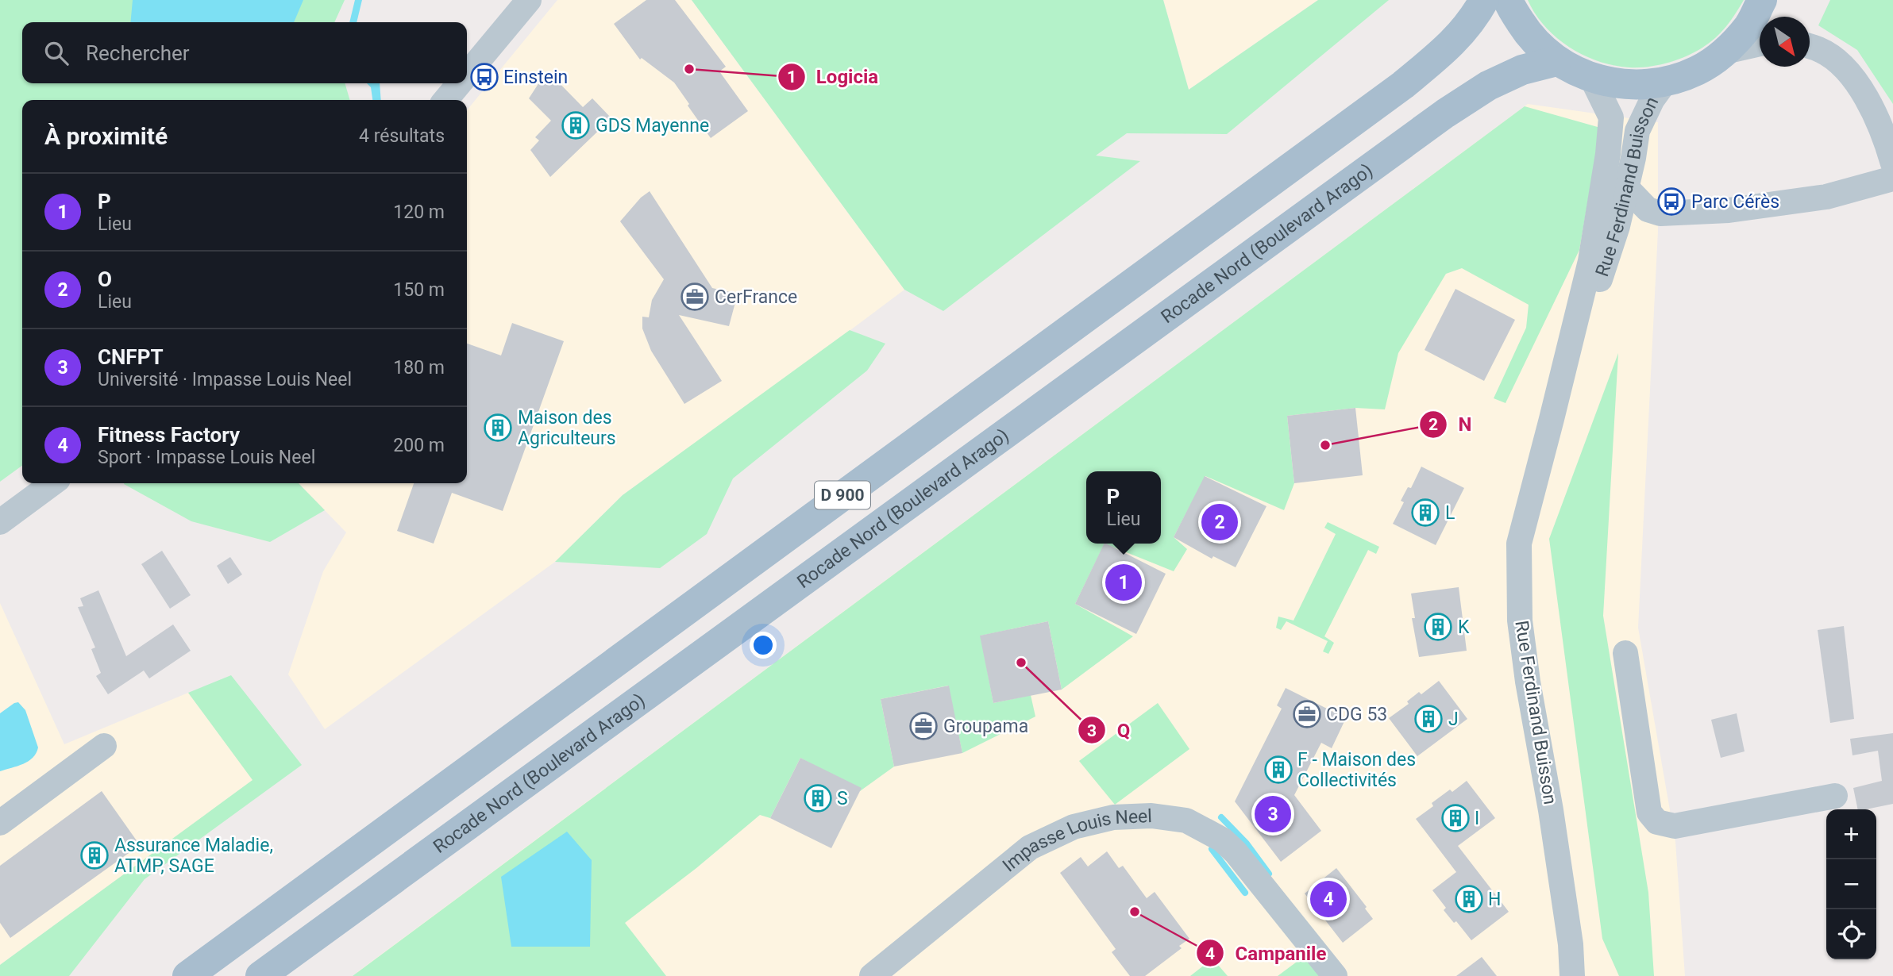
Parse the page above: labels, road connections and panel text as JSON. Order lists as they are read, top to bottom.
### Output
{
  "streets": {
    "main road": ["Rocade Nord (Boulevard Arago)", "D 900"],
    "street": ["Rue Ferdinand Buisson", "Impasse Louis Neel"]
  },
  "places": {
    "other": [
      "Logicia",
      "N",
      "Q",
      "Campanile"
    ],
    "bus stop": ["Einstein", "Parc Cérès"],
    "building": [
      "GDS Mayenne",
      "Maison des Agriculteurs",
      "L",
      "K",
      "J",
      "F - Maison des Collectivités",
      "S",
      "I",
      "Assurance Maladie, ATMP, SAGE",
      "H"
    ],
    "office": ["CerFrance", "CDG 53", "Groupama"]
  },
  "north": "bottom right",
  "page": {
    "search": "Rechercher",
    "heading": ["À proximité", "4 résultats"],
    "list": [
      {
        "mark": "1",
        "name": "P",
        "note": "Lieu",
        "value": "120 m"
      },
      {
        "mark": "2",
        "name": "O",
        "note": "Lieu",
        "value": "150 m"
      },
      {
        "mark": "3",
        "name": "CNFPT",
        "note": "Université · Impasse Louis Neel",
        "value": "180 m"
      },
      {
        "mark": "4",
        "name": "Fitness Factory",
        "note": "Sport · Impasse Louis Neel",
        "value": "200 m"
      }
    ],
    "popup": ["P", "Lieu"],
    "pins": [
      "2",
      "1",
      "3",
      "4"
    ],
    "map_buttons": ["+", "−"]
  }
}
